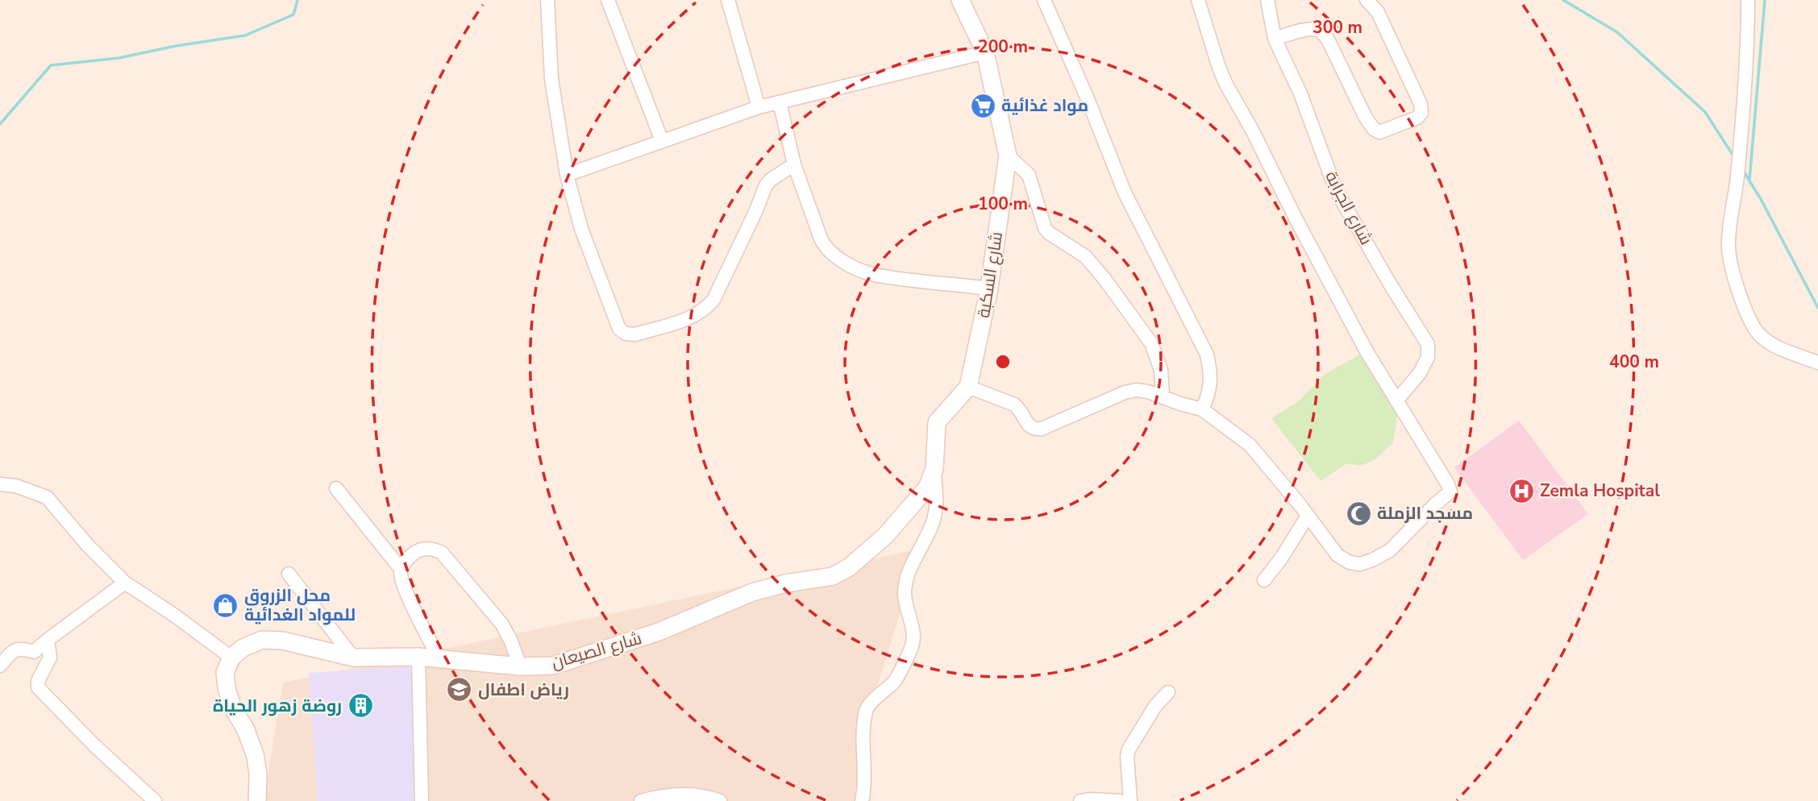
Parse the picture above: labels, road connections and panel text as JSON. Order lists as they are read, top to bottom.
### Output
{
  "streets": {
    "main road": ["شارع السكبة", "شارع الصيعان"],
    "street": ["شارع الجرابة"]
  },
  "crossings": [
    ["شارع السكبة", "شارع الصيعان"]
  ],
  "places": {
    "supermarket": ["مواد غذائية"],
    "hospital": ["Zemla Hospital"],
    "mosque": ["مسجد الزملة"],
    "shop": ["محل الزروق للمواد الغدائية"],
    "school or university": ["رياض اطفال"],
    "building": ["روضة زهور الحياة"]
  },
  "rings": [
    "300 m",
    "200 m",
    "100 m",
    "400 m"
  ]
}
